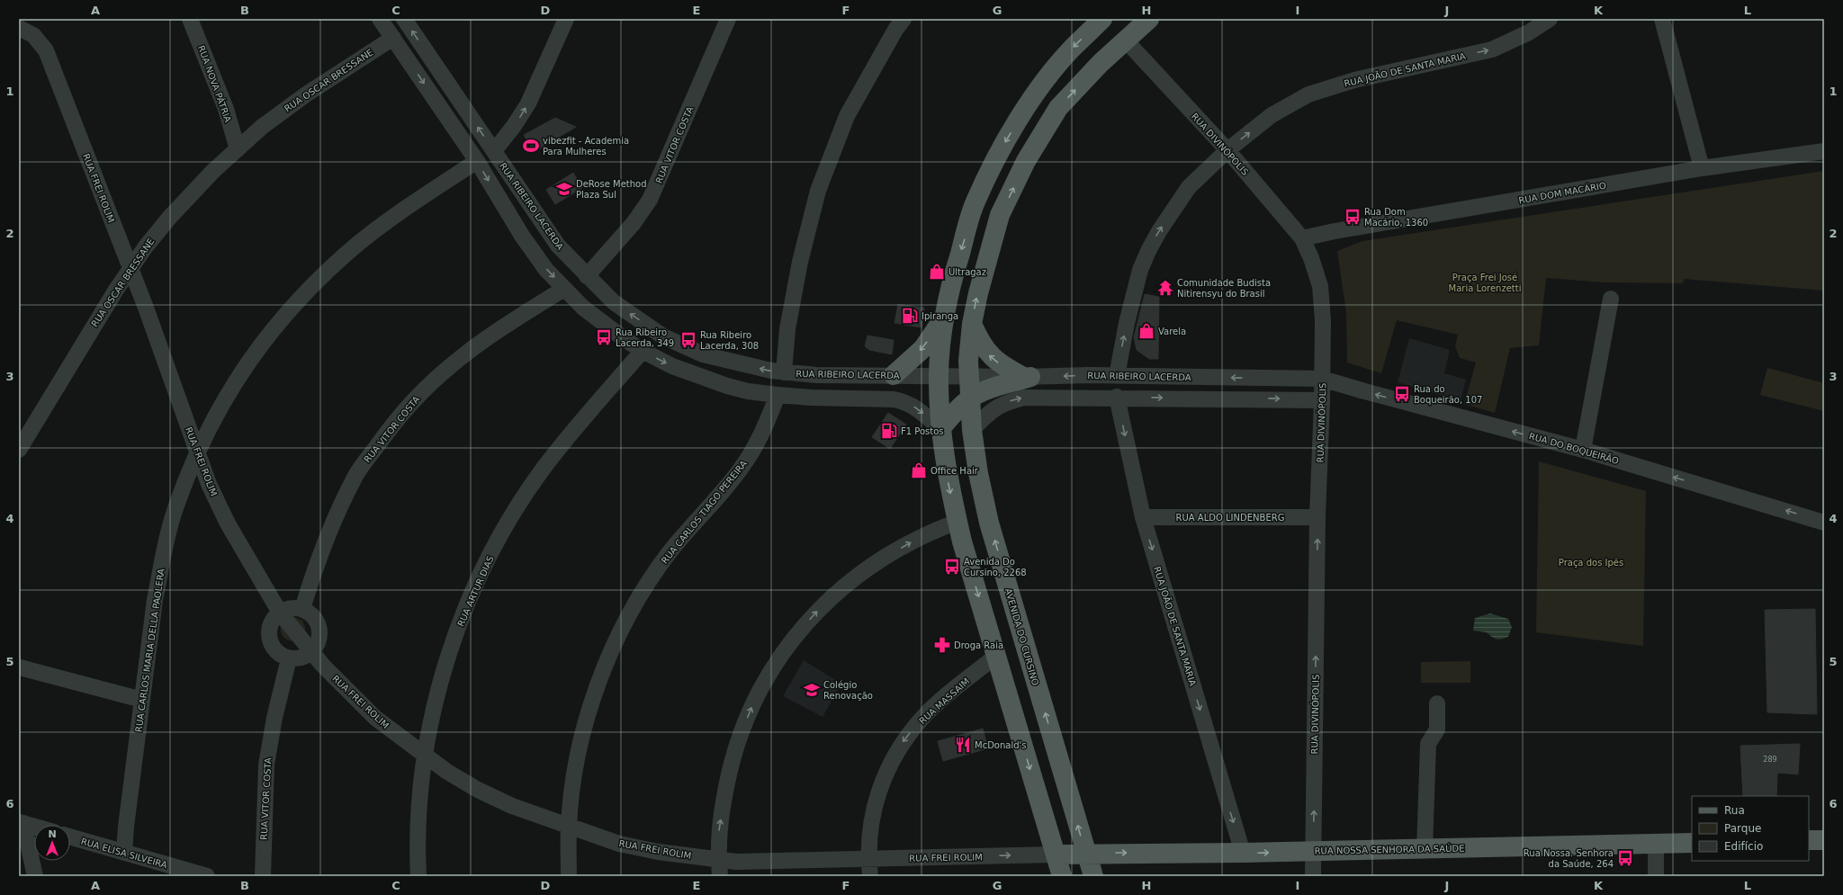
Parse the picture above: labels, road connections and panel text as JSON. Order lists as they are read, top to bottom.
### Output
{
  "streets": {
    "main road": ["RUA FREI ROLIM", "AVENIDA DO CURSINO", "RUA NOSSA SENHORA DA SAÚDE"],
    "street": [
      "RUA JOÃO DE SANTA MARIA",
      "RUA OSCAR BRESSANE",
      "RUA NOVA PÁTRIA",
      "RUA DIVINÓPOLIS",
      "RUA VITOR COSTA",
      "RUA DOM MACÁRIO",
      "RUA RIBEIRO LACERDA",
      "RUA DO BOQUEIRÃO",
      "RUA CARLOS TIAGO PEREIRA",
      "RUA ALDO LINDENBERG",
      "RUA ARTUR DIAS",
      "RUA CARLOS MARIA DELLA PAOLERA",
      "RUA MASSAIM",
      "RUA ELISA SILVEIRA"
    ]
  },
  "crossings": [
    ["RUA JOÃO DE SANTA MARIA", "RUA DIVINÓPOLIS"],
    ["RUA JOÃO DE SANTA MARIA", "RUA RIBEIRO LACERDA"],
    ["RUA JOÃO DE SANTA MARIA", "RUA ALDO LINDENBERG"],
    ["RUA JOÃO DE SANTA MARIA", "RUA NOSSA SENHORA DA SAÚDE"],
    ["RUA OSCAR BRESSANE", "RUA NOVA PÁTRIA"],
    ["RUA OSCAR BRESSANE", "RUA FREI ROLIM"],
    ["RUA DIVINÓPOLIS", "RUA DOM MACÁRIO"],
    ["RUA DIVINÓPOLIS", "RUA RIBEIRO LACERDA"],
    ["RUA DIVINÓPOLIS", "RUA DO BOQUEIRÃO"],
    ["RUA DIVINÓPOLIS", "RUA ALDO LINDENBERG"],
    ["RUA DIVINÓPOLIS", "AVENIDA DO CURSINO"],
    ["RUA DIVINÓPOLIS", "RUA NOSSA SENHORA DA SAÚDE"],
    ["RUA VITOR COSTA", "RUA RIBEIRO LACERDA"],
    ["RUA FREI ROLIM", "RUA CARLOS TIAGO PEREIRA"],
    ["RUA FREI ROLIM", "RUA ARTUR DIAS"],
    ["RUA FREI ROLIM", "AVENIDA DO CURSINO"],
    ["RUA FREI ROLIM", "RUA CARLOS MARIA DELLA PAOLERA"],
    ["RUA FREI ROLIM", "RUA MASSAIM"],
    ["RUA FREI ROLIM", "RUA NOSSA SENHORA DA SAÚDE"],
    ["RUA RIBEIRO LACERDA", "RUA DO BOQUEIRÃO"],
    ["RUA RIBEIRO LACERDA", "AVENIDA DO CURSINO"],
    ["AVENIDA DO CURSINO", "RUA NOSSA SENHORA DA SAÚDE"],
    ["RUA CARLOS MARIA DELLA PAOLERA", "RUA ELISA SILVEIRA"]
  ],
  "one_way": ["RUA DO BOQUEIRÃO", "RUA MASSAIM", "RUA NOSSA SENHORA DA SAÚDE"],
  "parks": ["Praça Frei José Maria Lorenzetti", "Praça dos Ipês"],
  "places": {
    "sports": ["vibezfit - Academia Para Mulheres"],
    "school or university": ["DeRose Method Plaza Sul", "Colégio Renovação"],
    "bus stop": [
      "Rua Dom Macário, 1360",
      "Rua Ribeiro Lacerda, 349",
      "Rua Ribeiro Lacerda, 308",
      "Rua do Boqueirão, 107",
      "Avenida Do Cursino, 2268",
      "Rua Nossa. Senhora da Saúde, 264"
    ],
    "shop": ["Ultragaz", "Varela", "Office Hair"],
    "temple": ["Comunidade Budista Nitirensyu do Brasil"],
    "fuel station": ["Ipiranga", "F1 Postos"],
    "pharmacy": ["Droga Raia"],
    "restaurant": ["McDonald's"]
  },
  "house_numbers": ["289"],
  "legend": ["Rua", "Parque", "Edifício"],
  "north": "top",
  "grid": {
    "columns": [
      "A",
      "B",
      "C",
      "D",
      "E",
      "F",
      "G",
      "H",
      "I",
      "J",
      "K",
      "L"
    ],
    "rows": [
      "1",
      "2",
      "3",
      "4",
      "5",
      "6"
    ]
  }
}
